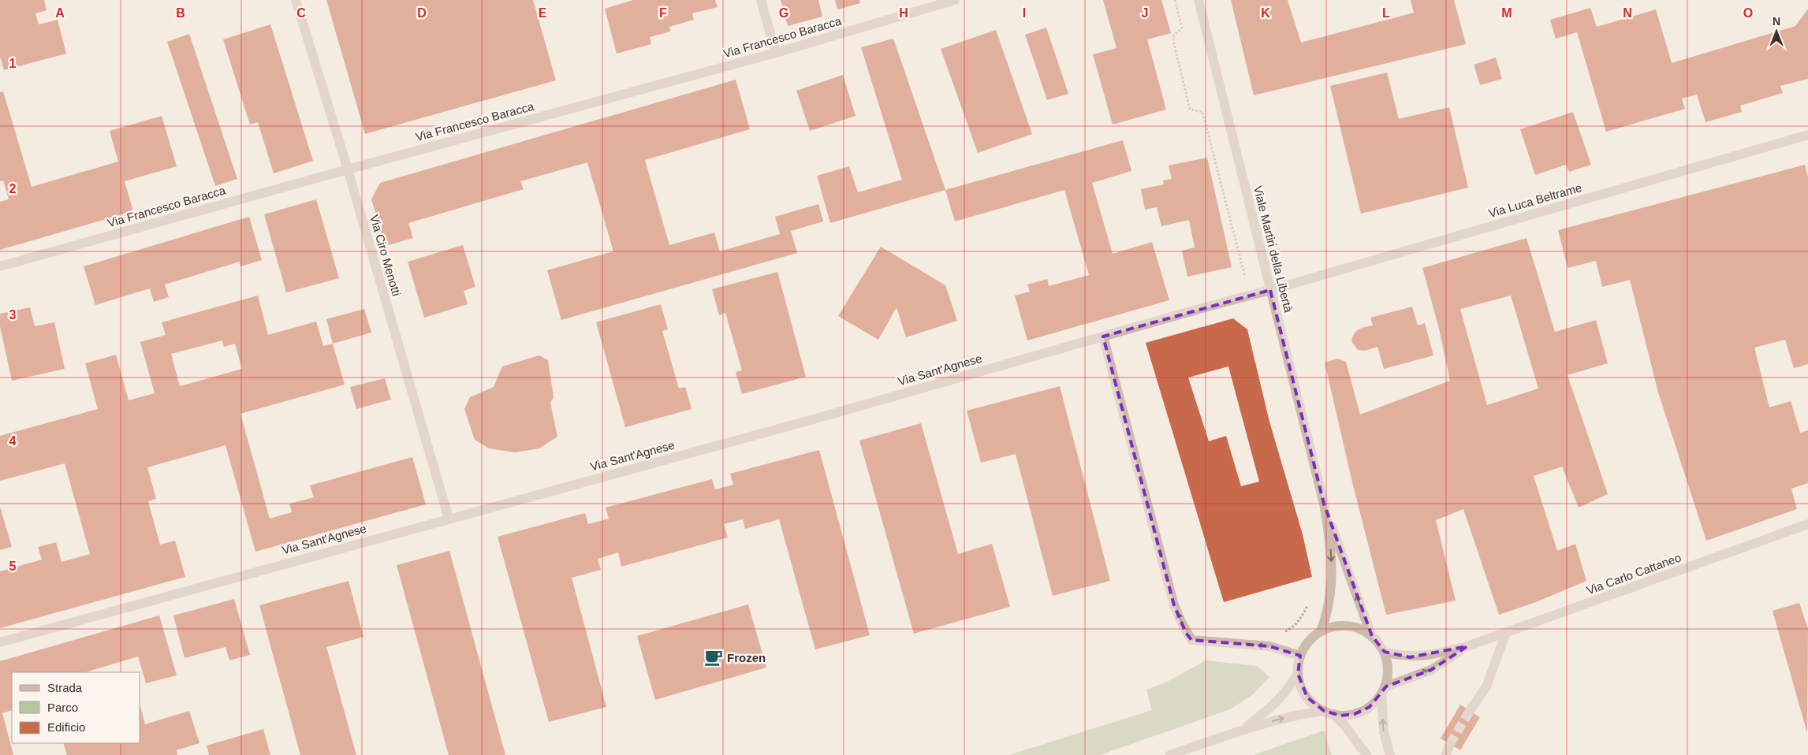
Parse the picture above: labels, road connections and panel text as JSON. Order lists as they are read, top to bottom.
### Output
{
  "streets": {
    "street": [
      "Via Francesco Baracca",
      "Via Luca Beltrame",
      "Viale Martiri della Libertà",
      "Via Ciro Menotti",
      "Via Sant'Agnese",
      "Via Carlo Cattaneo"
    ]
  },
  "crossings": [
    ["Via Francesco Baracca", "Via Ciro Menotti"],
    ["Via Luca Beltrame", "Viale Martiri della Libertà"],
    ["Via Luca Beltrame", "Via Sant'Agnese"],
    ["Viale Martiri della Libertà", "Via Sant'Agnese"],
    ["Viale Martiri della Libertà", "Via Carlo Cattaneo"],
    ["Via Ciro Menotti", "Via Sant'Agnese"]
  ],
  "places": {
    "cafe": ["Frozen"]
  },
  "legend": ["Strada", "Parco", "Edificio"],
  "north": "top",
  "grid": {
    "columns": [
      "A",
      "B",
      "C",
      "D",
      "E",
      "F",
      "G",
      "H",
      "I",
      "J",
      "K",
      "L",
      "M",
      "N",
      "O"
    ],
    "rows": [
      "1",
      "2",
      "3",
      "4",
      "5"
    ]
  }
}
